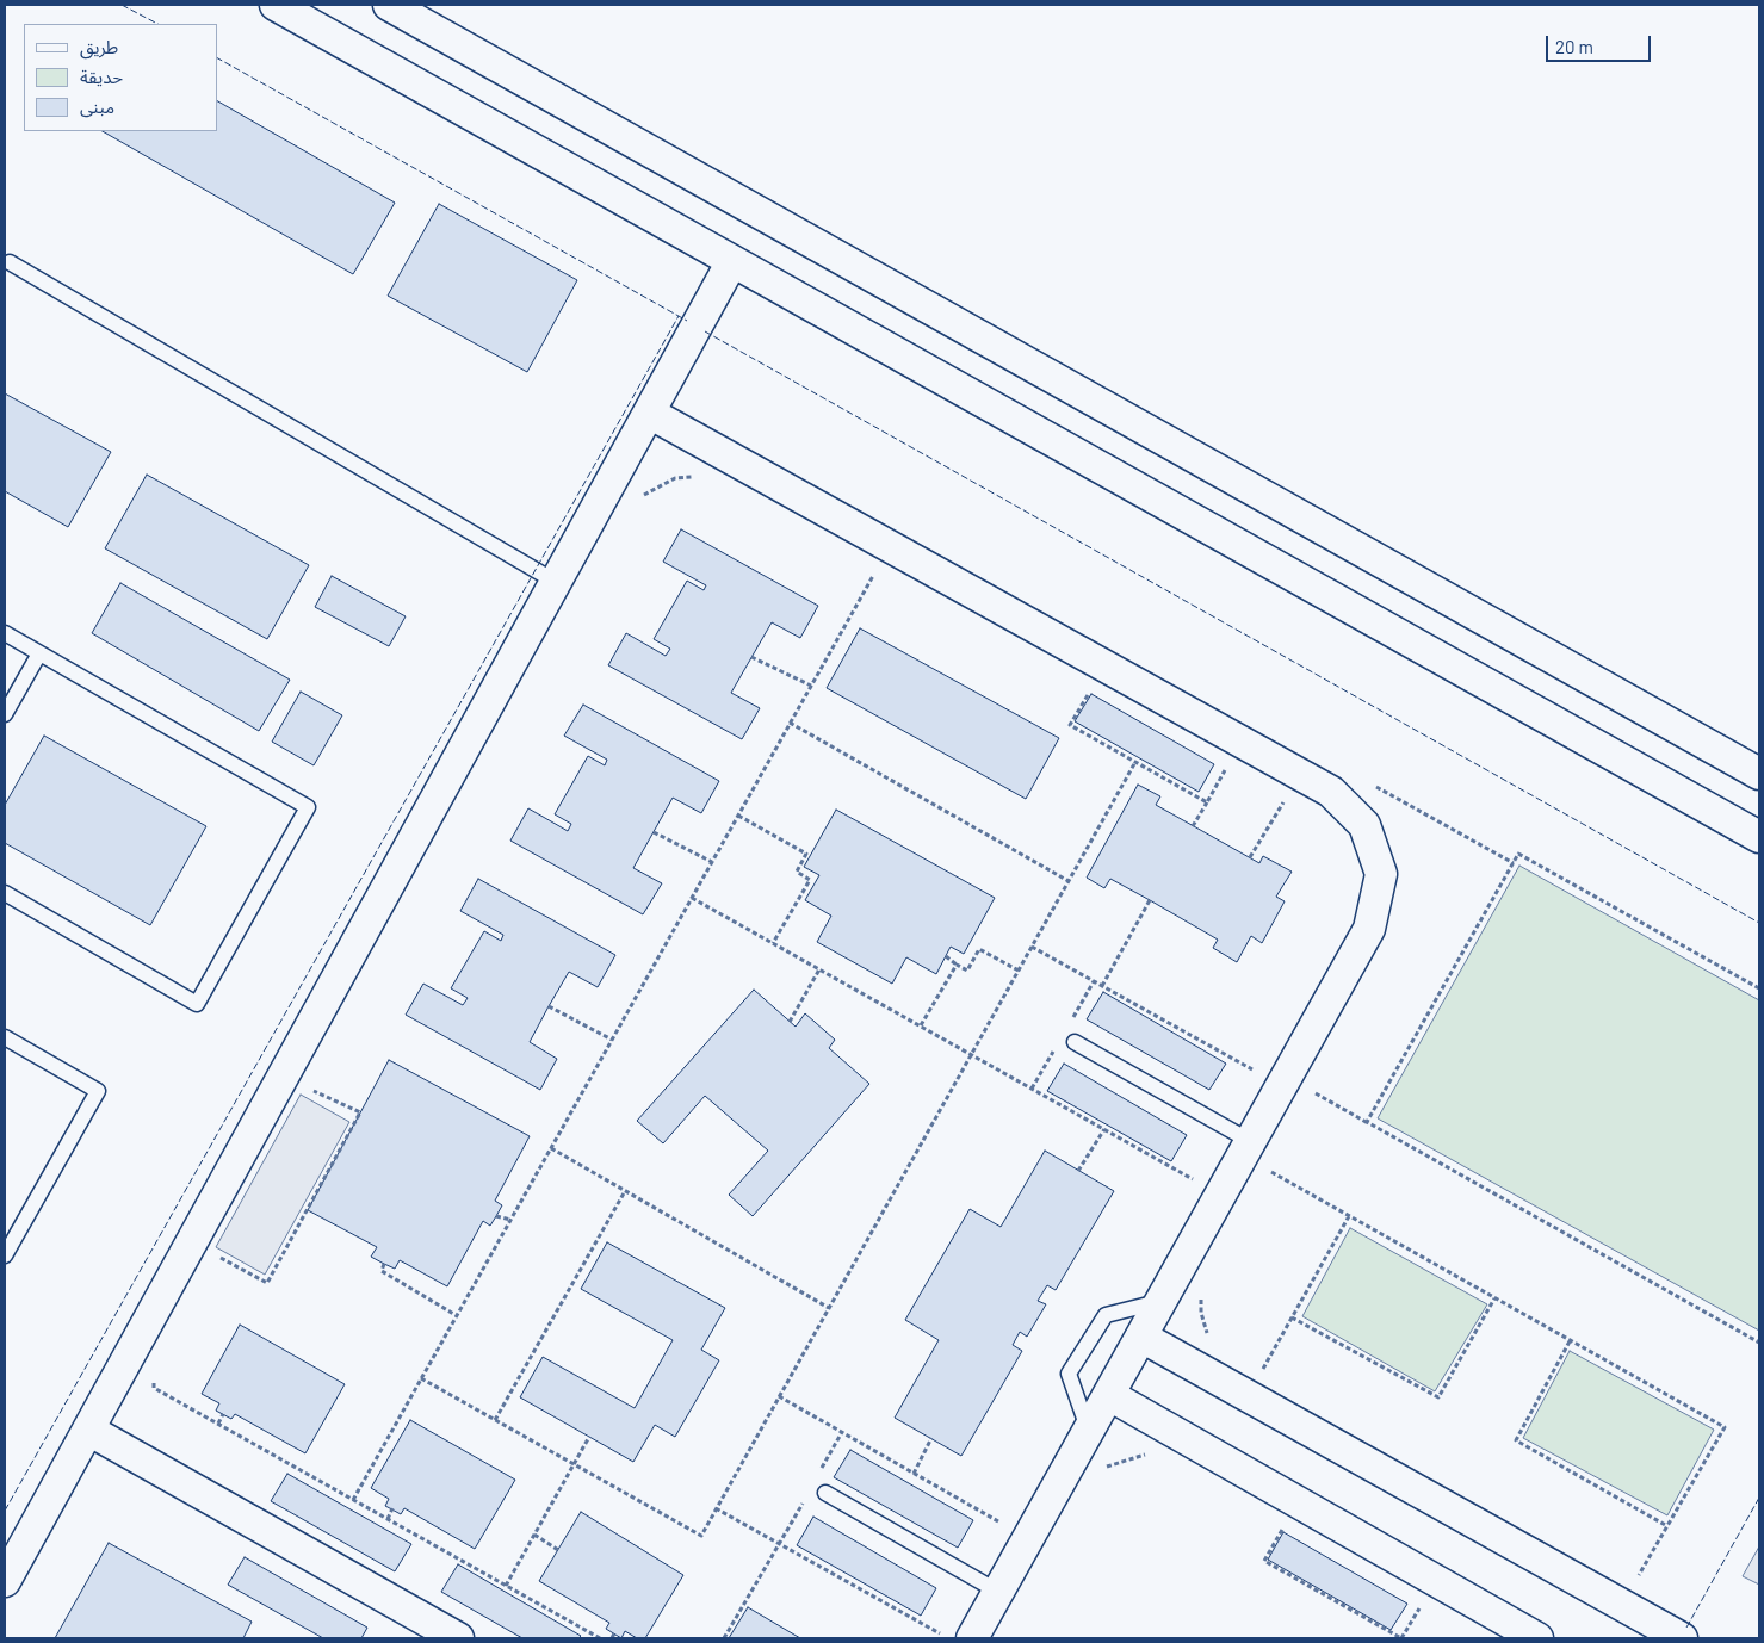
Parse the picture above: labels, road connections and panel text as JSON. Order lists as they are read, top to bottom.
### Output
{
  "legend": ["طريق", "حديقة", "مبنى"],
  "scale_bar": "20 m"
}
